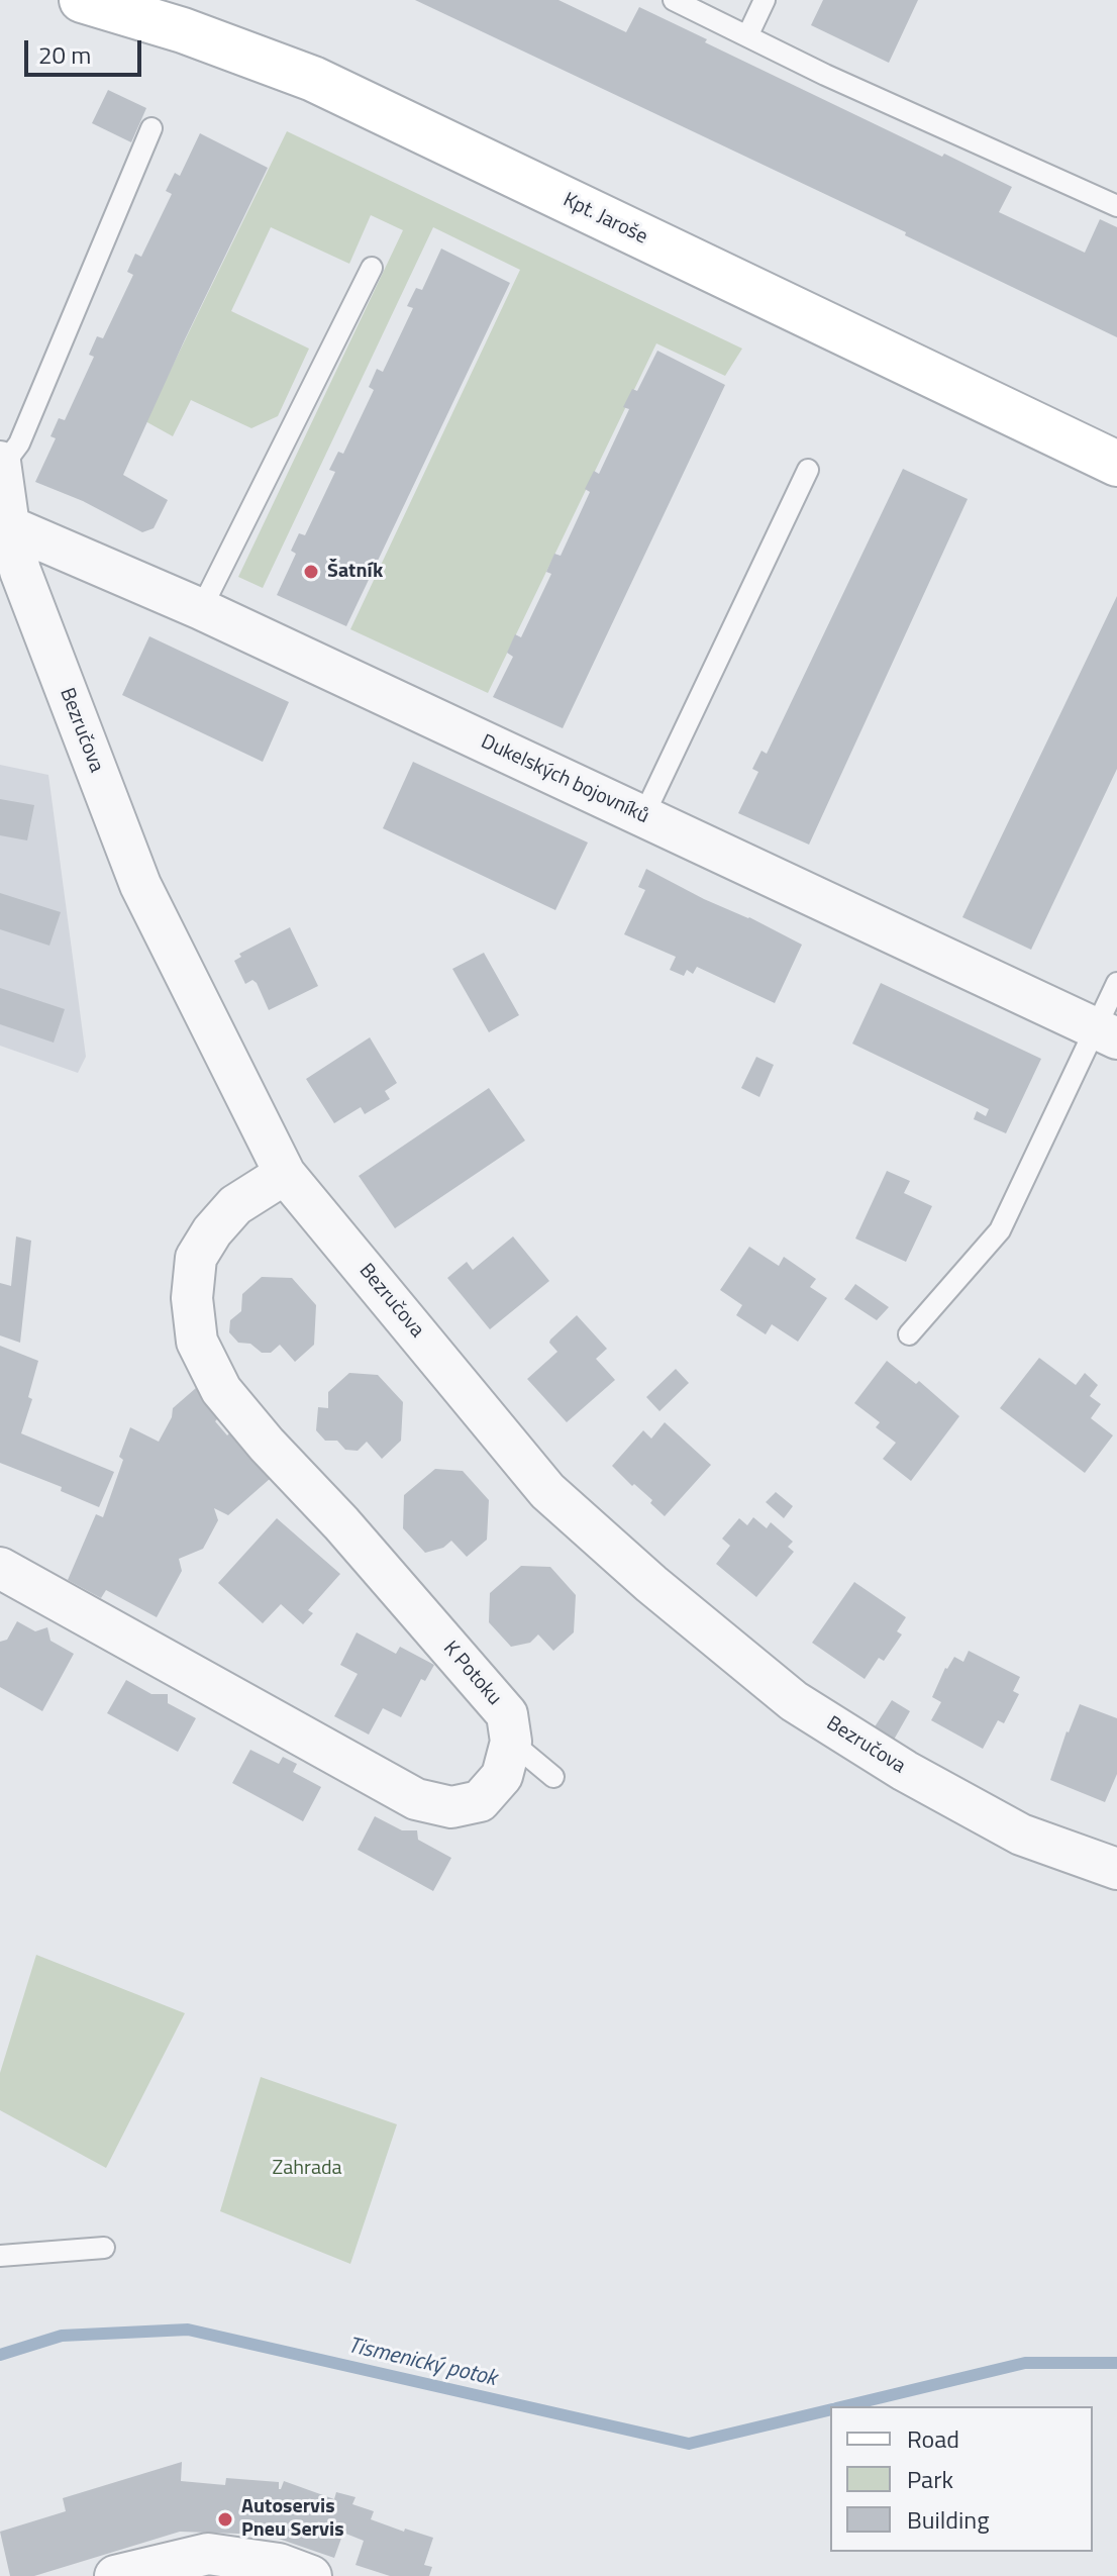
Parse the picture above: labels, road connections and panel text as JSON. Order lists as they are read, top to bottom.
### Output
{
  "streets": {
    "street": [
      "Kpt. Jaroše",
      "Bezručova",
      "Dukelských bojovníků",
      "K Potoku"
    ]
  },
  "crossings": [
    ["Bezručova", "Dukelských bojovníků"],
    ["Bezručova", "K Potoku"]
  ],
  "water": ["Tismenický potok"],
  "parks": ["Zahrada"],
  "places": ["Šatník", "Autoservis Pneu Servis"],
  "legend": ["Road", "Park", "Building"],
  "scale_bar": "20 m"
}
